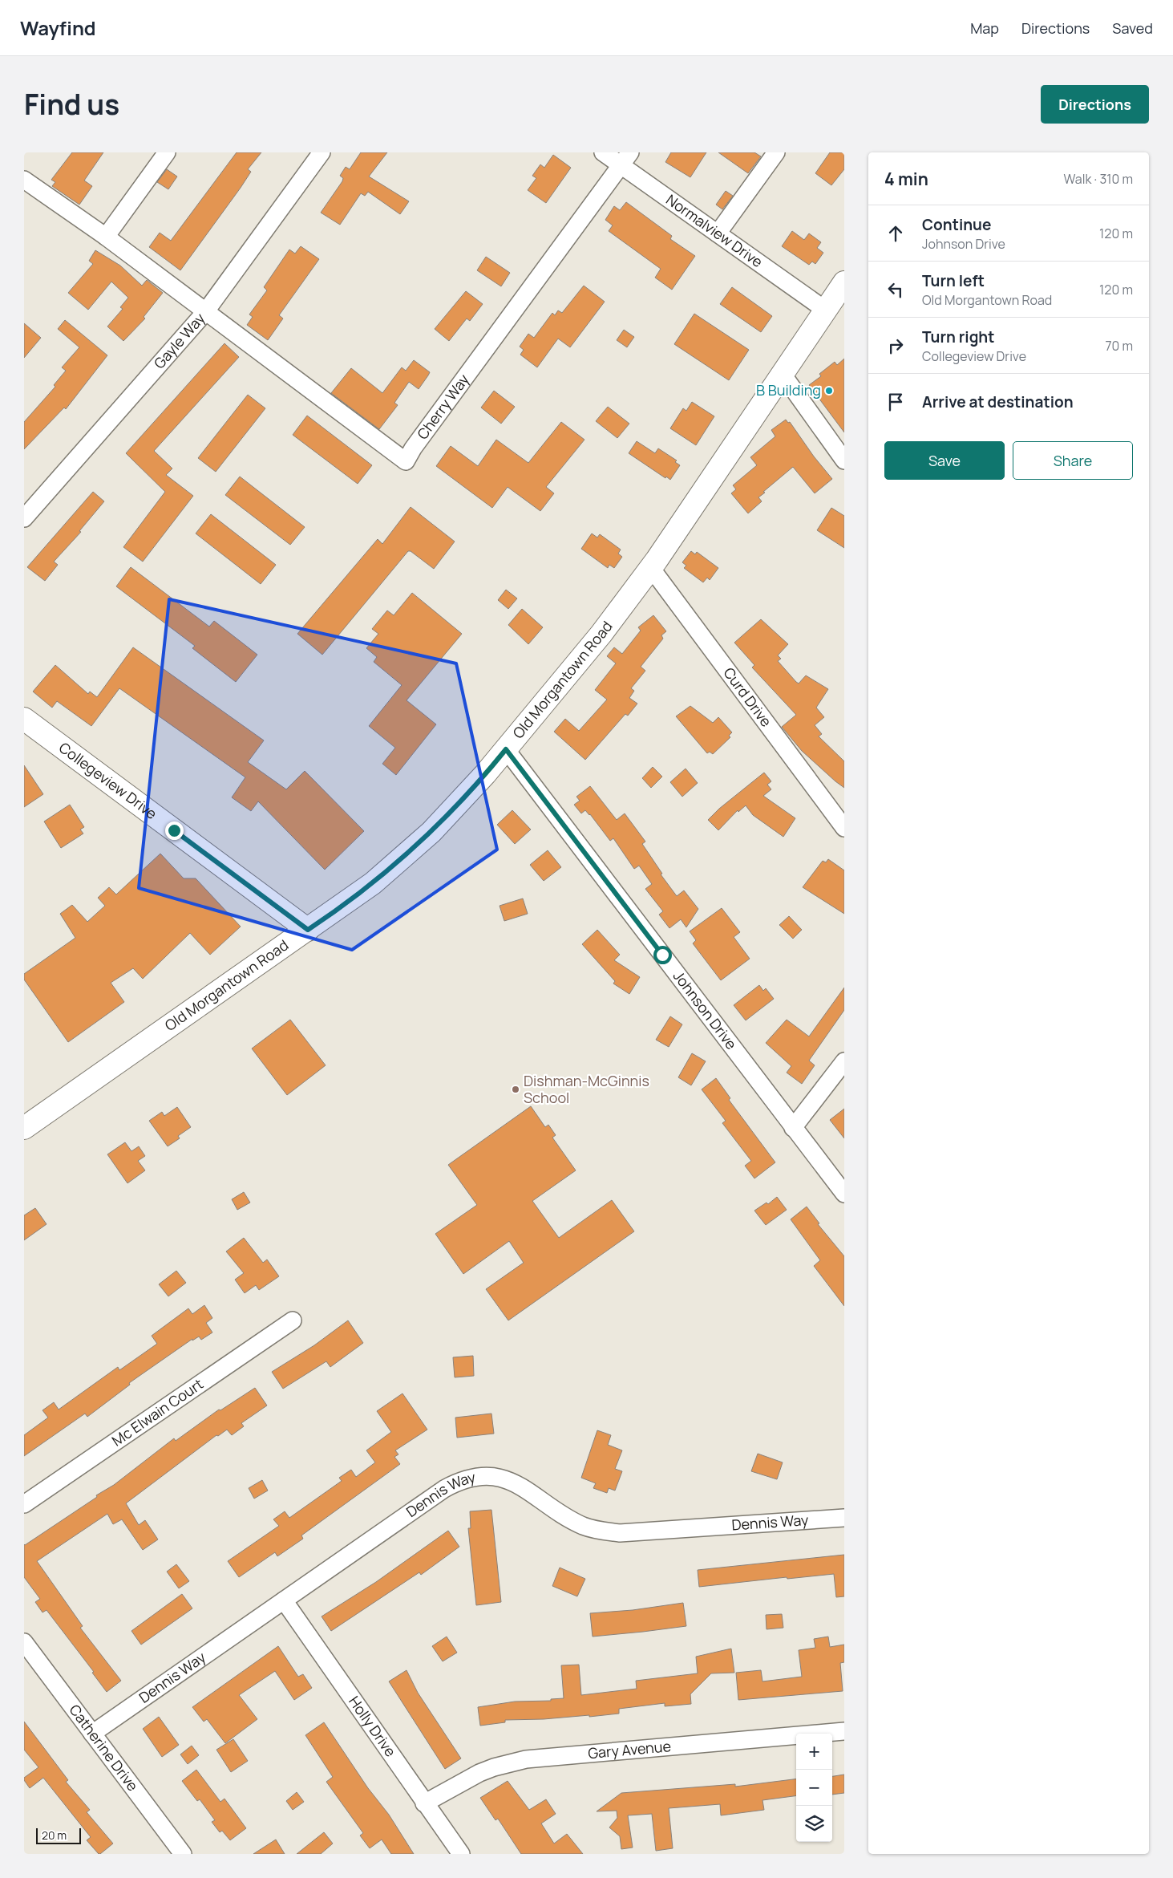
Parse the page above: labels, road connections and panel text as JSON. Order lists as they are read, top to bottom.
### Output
{
  "streets": {
    "street": [
      "Normalview Drive",
      "Gayle Way",
      "Cherry Way",
      "Old Morgantown Road",
      "Curd Drive",
      "Collegeview Drive",
      "Johnson Drive",
      "Mc Elwain Court",
      "Dennis Way",
      "Holly Drive",
      "Catherine Drive",
      "Gary Avenue"
    ]
  },
  "crossings": [
    ["Normalview Drive", "Cherry Way"],
    ["Normalview Drive", "Old Morgantown Road"],
    ["Gayle Way", "Cherry Way"],
    ["Old Morgantown Road", "Curd Drive"],
    ["Old Morgantown Road", "Collegeview Drive"],
    ["Old Morgantown Road", "Johnson Drive"],
    ["Dennis Way", "Holly Drive"],
    ["Dennis Way", "Catherine Drive"],
    ["Holly Drive", "Gary Avenue"]
  ],
  "places": ["B Building", "Dishman-McGinnis School"],
  "scale_bar": "20 m",
  "page": {
    "header": "Wayfind",
    "nav": ["Map", "Directions", "Saved"],
    "title": "Find us",
    "buttons": [
      "Directions",
      ["Save", "Share"]
    ],
    "heading": ["4 min", "Walk · 310 m"],
    "list": [
      ["Continue", "Johnson Drive", "120 m"],
      ["Turn left", "Old Morgantown Road", "120 m"],
      ["Turn right", "Collegeview Drive", "70 m"],
      "Arrive at destination"
    ],
    "map_buttons": ["+", "−"],
    "scale": "20 m"
  }
}
